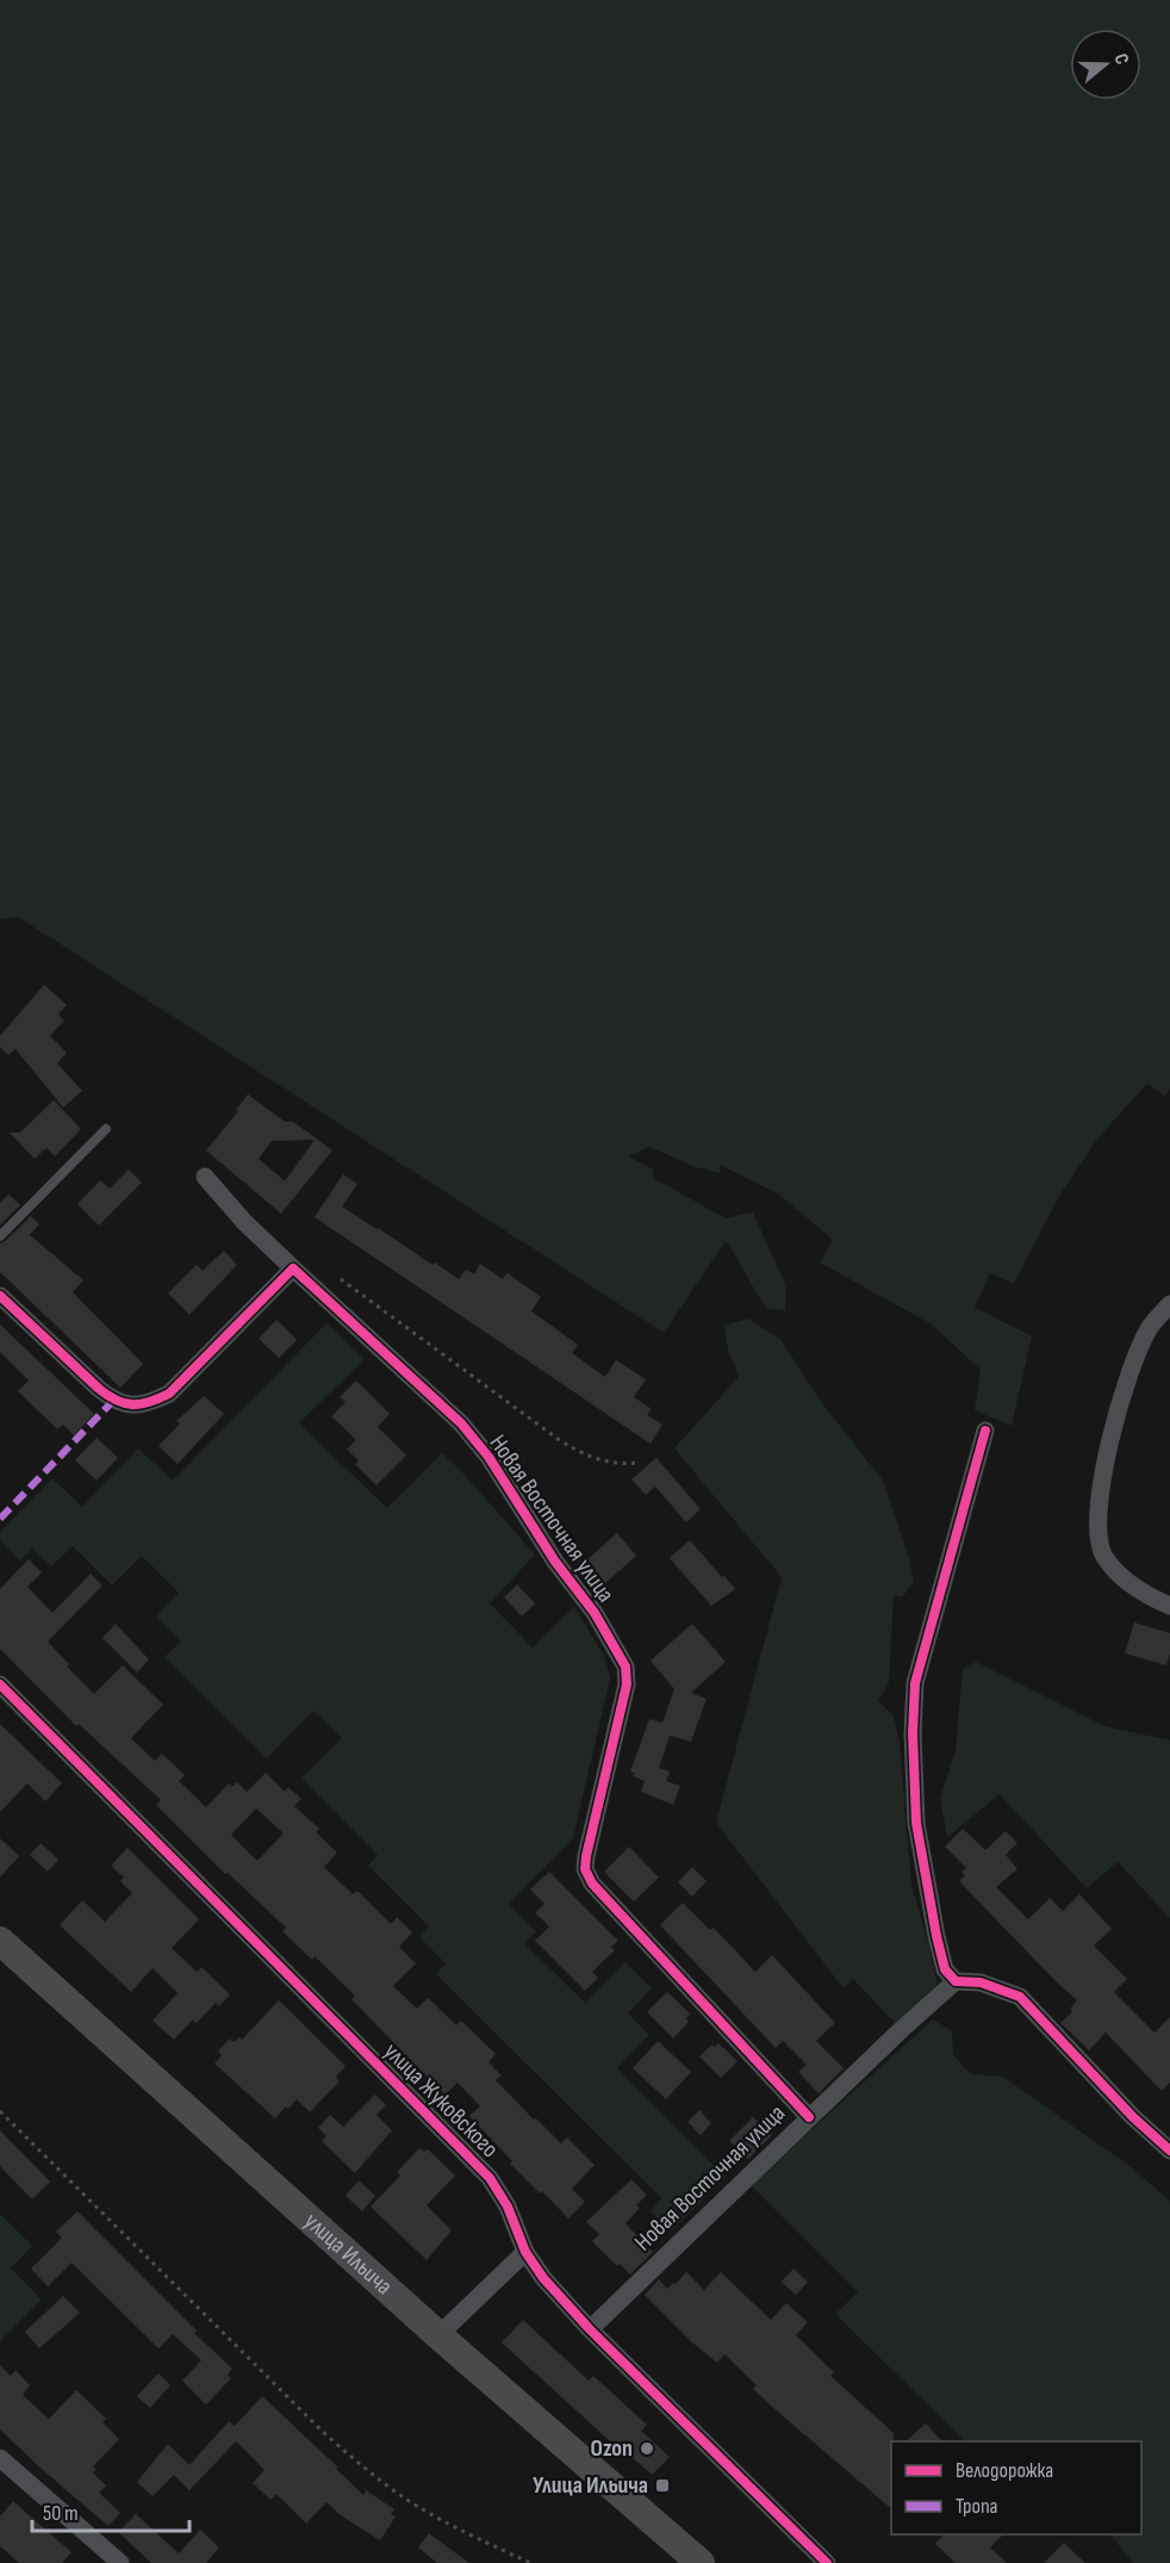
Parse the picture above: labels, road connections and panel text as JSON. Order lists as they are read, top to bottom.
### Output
{
  "streets": {
    "main road": ["улица Ильича"],
    "street": ["Новая Восточная улица", "улица Жуковского"]
  },
  "crossings": [
    ["Новая Восточная улица", "улица Жуковского"]
  ],
  "places": {
    "other": ["Ozon"],
    "transit": ["Улица Ильича"]
  },
  "legend": ["Велодорожка", "Тропа"],
  "scale_bar": "50 m",
  "north": "right"
}
